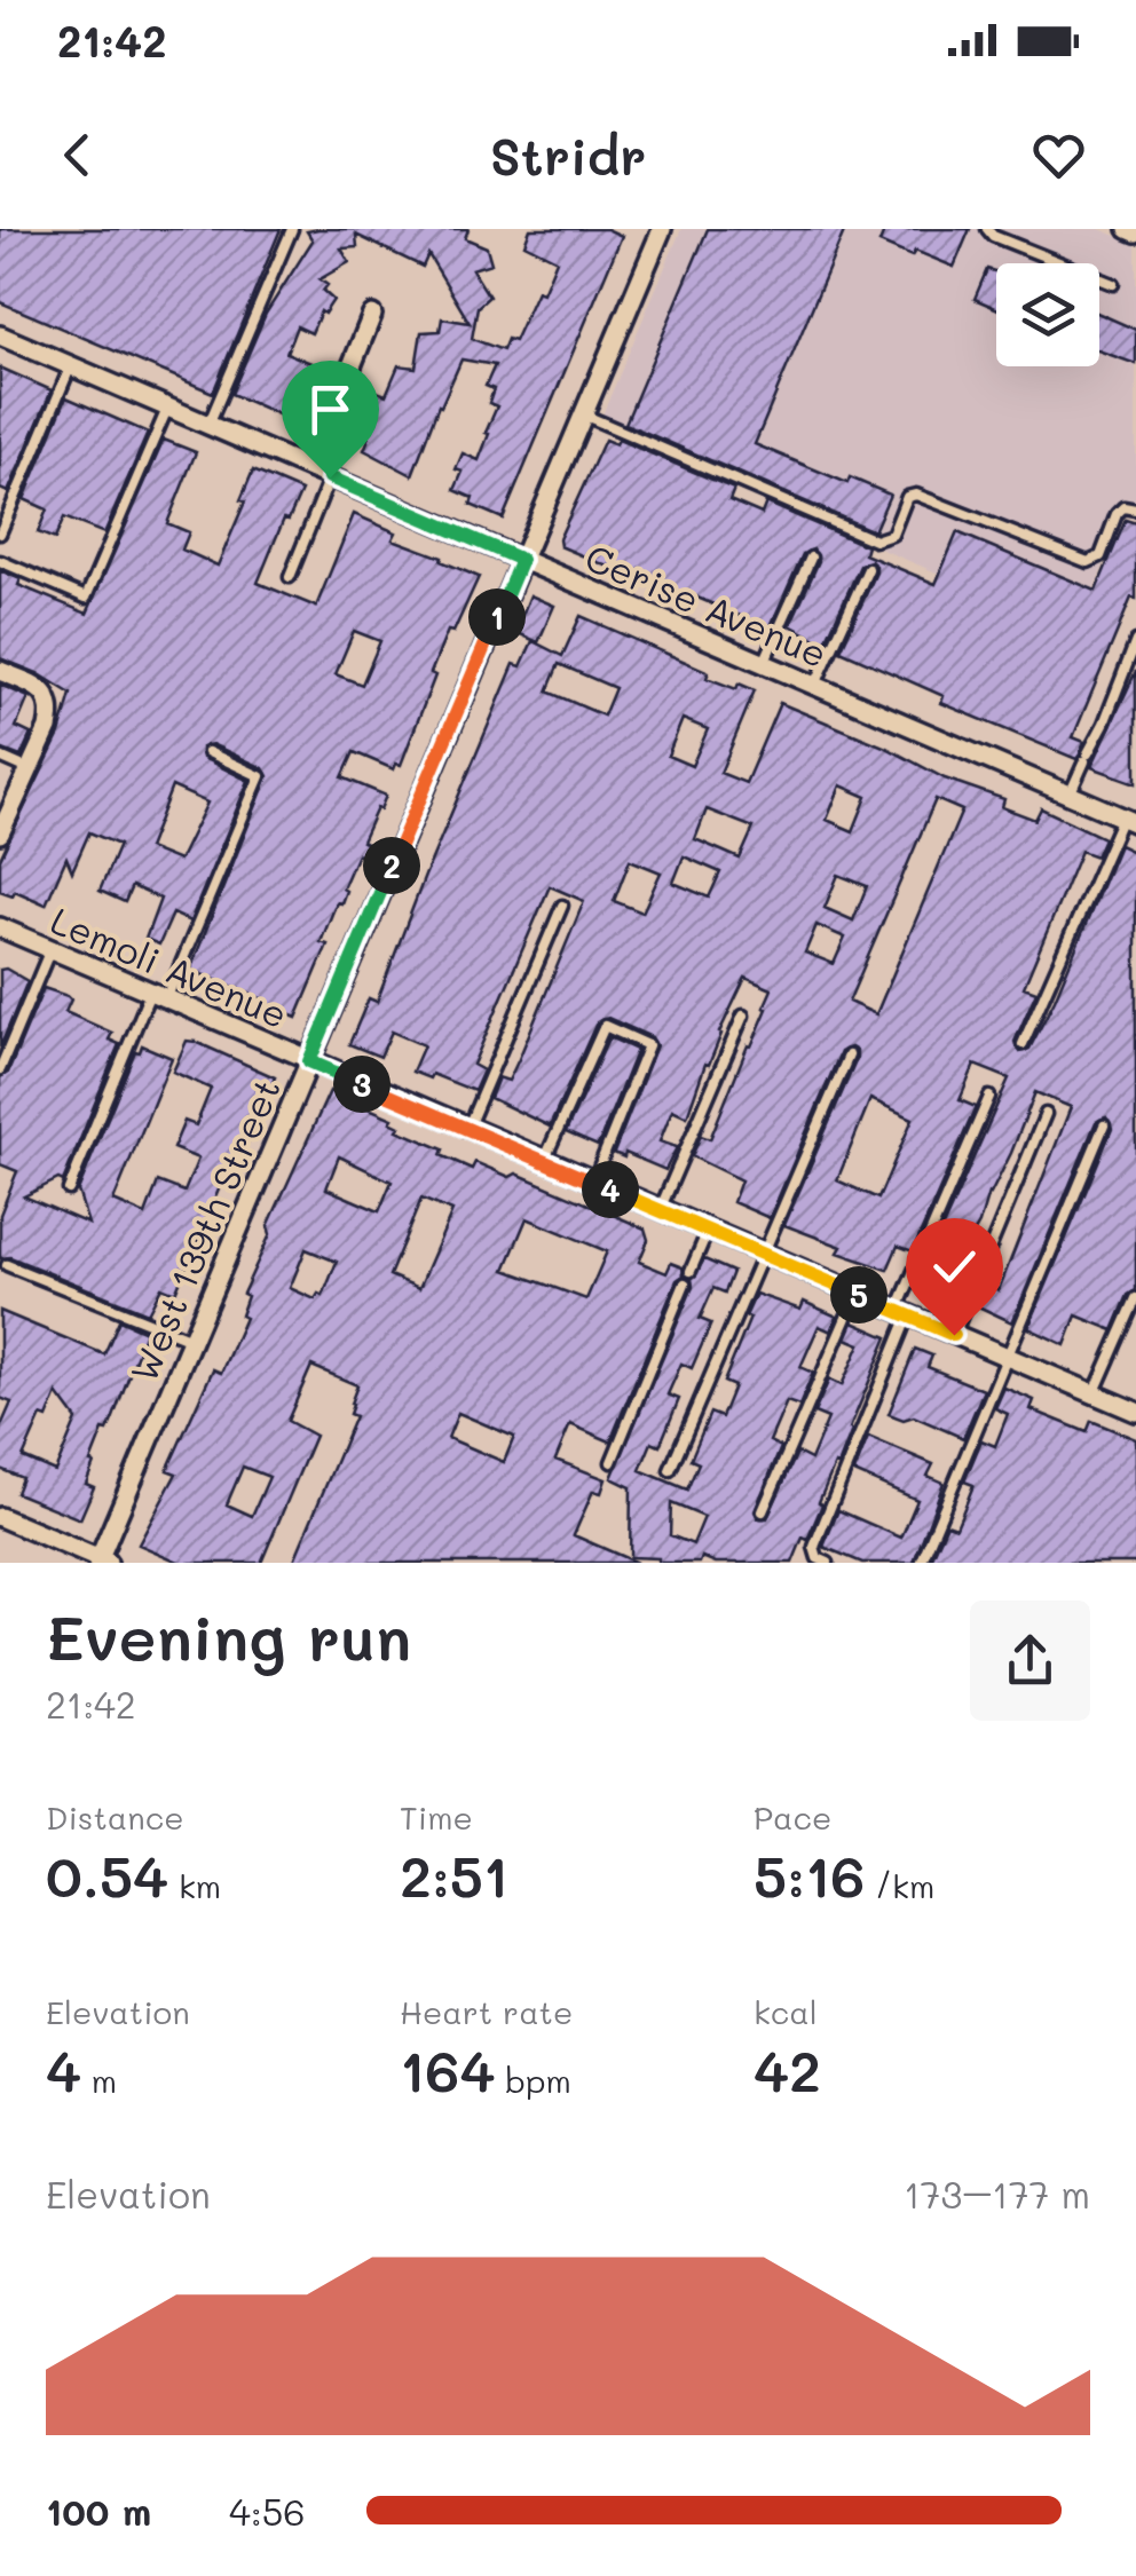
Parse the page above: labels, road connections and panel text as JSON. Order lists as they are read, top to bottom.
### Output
{
  "streets": {
    "street": ["Cerise Avenue", "Lemoli Avenue", "West 139th Street"]
  },
  "crossings": [
    ["Cerise Avenue", "West 139th Street"],
    ["Lemoli Avenue", "West 139th Street"]
  ],
  "page": {
    "status": "21:42",
    "header": "Stridr",
    "pins": [
      "1",
      "2",
      "3",
      "4",
      "5"
    ],
    "heading": ["Evening run", "21:42"],
    "stats": [
      ["Distance", "0.54 km"],
      ["Time", "2:51"],
      ["Pace", "5:16 /km"],
      ["Elevation", "4 m"],
      ["Heart rate", "164 bpm"],
      ["kcal", "42"]
    ],
    "chart": ["Elevation", "173–177 m"],
    "list": [
      {
        "name": "100 m",
        "note": "4:56"
      }
    ]
  }
}
